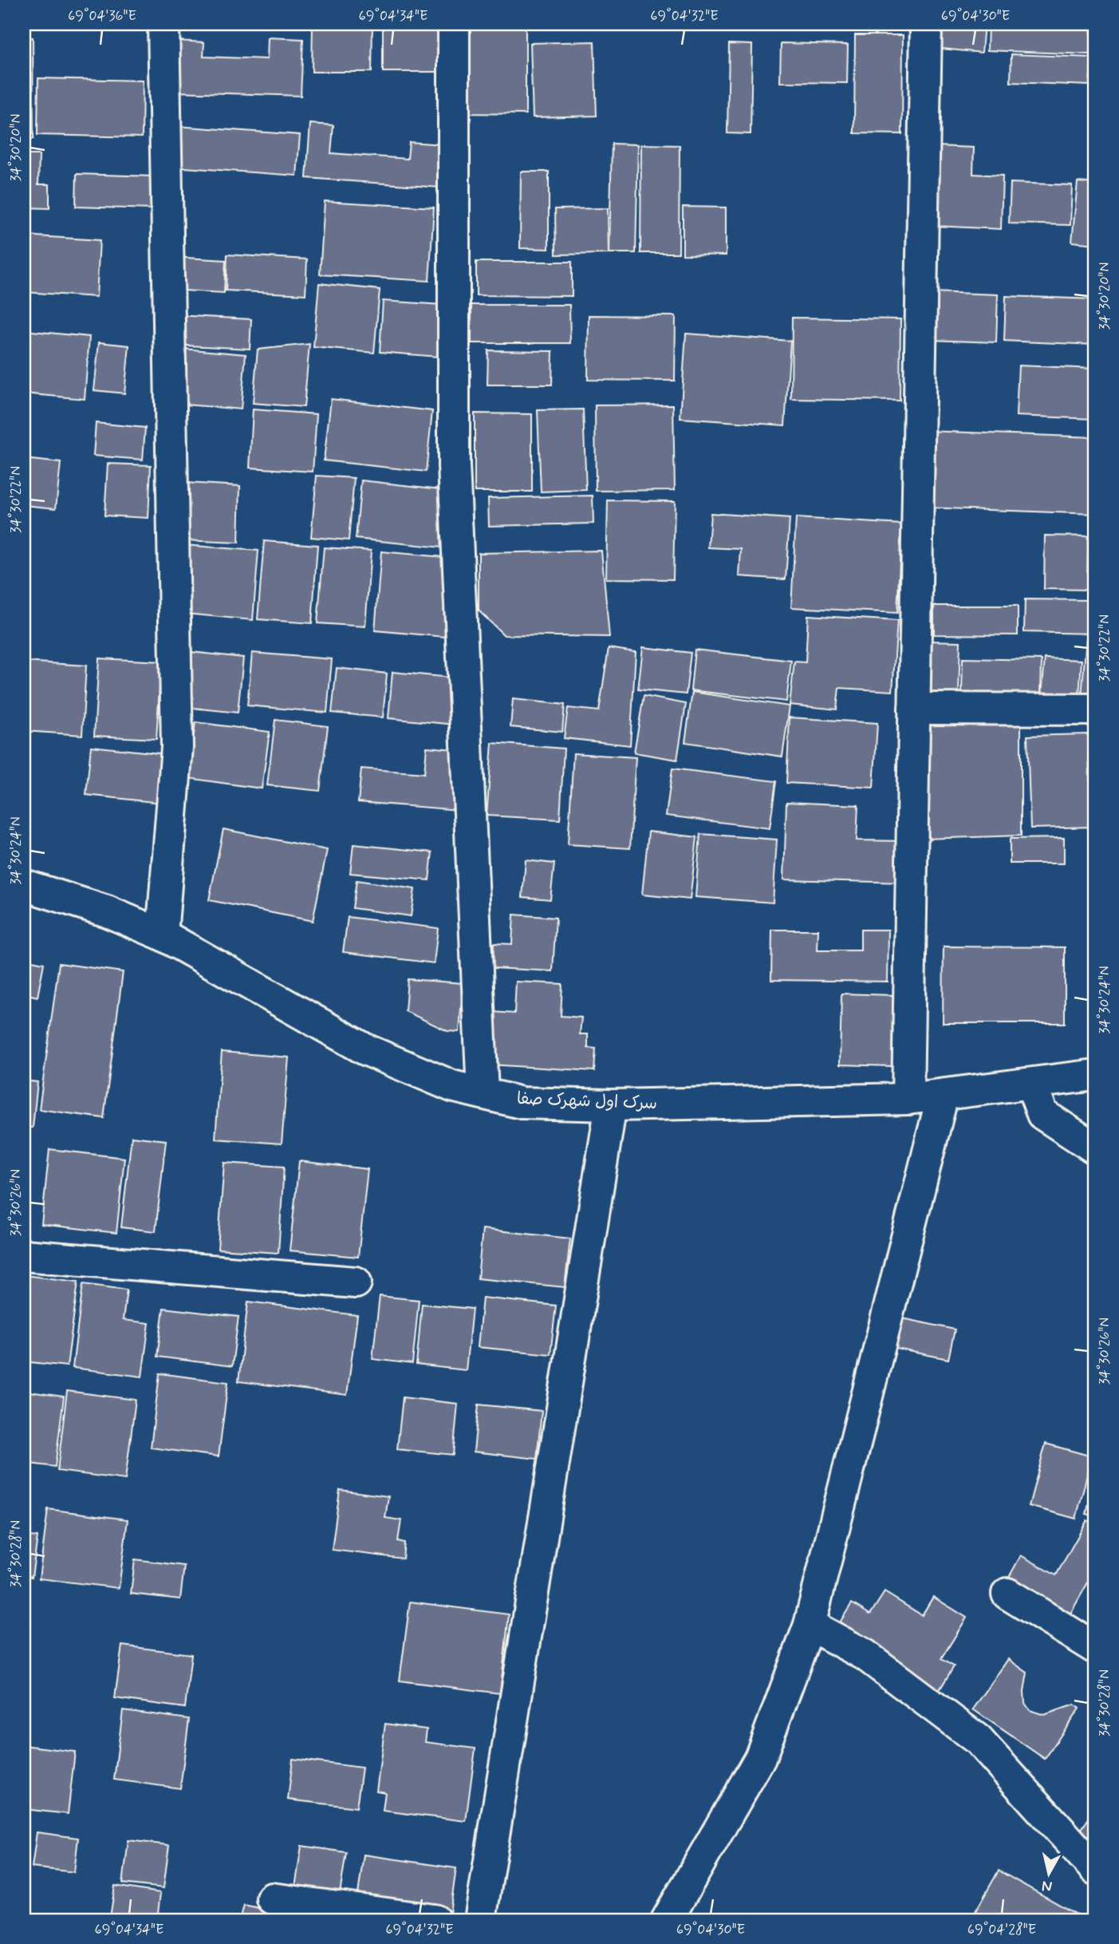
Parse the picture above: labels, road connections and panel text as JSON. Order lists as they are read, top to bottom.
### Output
{
  "streets": {
    "street": ["سرک اول شهرک صفا"]
  },
  "north": "bottom",
  "coordinates": [
    "69°04'36\"E",
    "69°04'34\"E",
    "69°04'32\"E",
    "69°04'30\"E",
    "34°30'20\"N",
    "34°30'22\"N",
    "34°30'24\"N",
    "34°30'26\"N",
    "34°30'28\"N",
    "69°04'28\"E"
  ]
}
